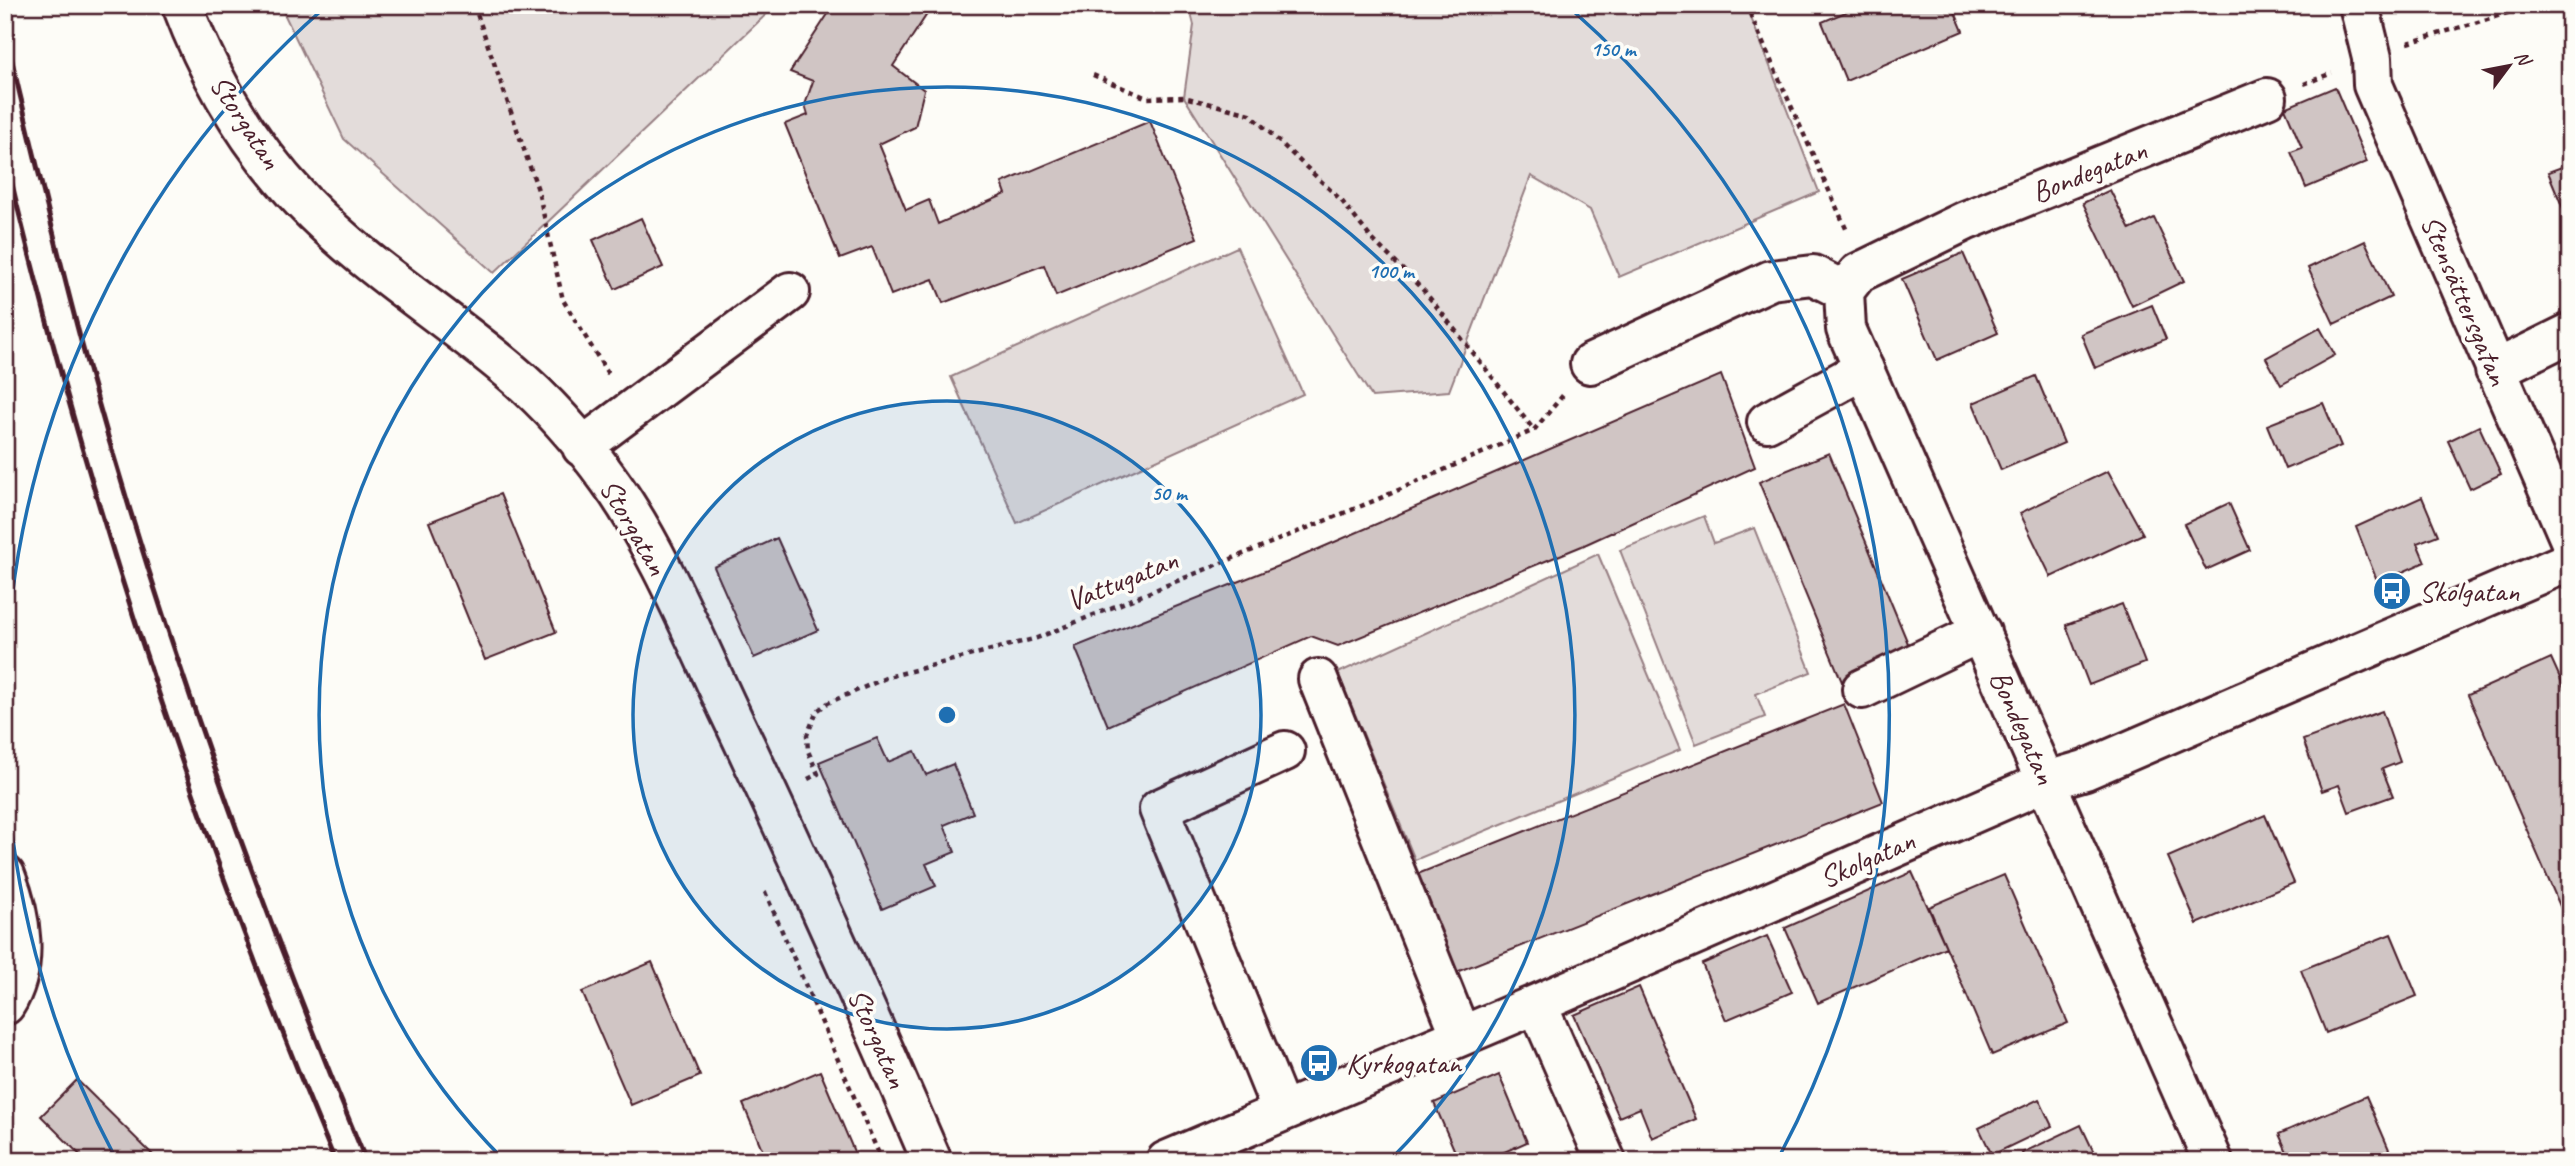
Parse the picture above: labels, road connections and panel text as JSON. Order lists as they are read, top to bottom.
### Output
{
  "streets": {
    "street": [
      "Storgatan",
      "Bondegatan",
      "Stensättersgatan",
      "Skolgatan"
    ],
    "path": ["Vattugatan"]
  },
  "crossings": [
    ["Bondegatan", "Skolgatan"]
  ],
  "places": {
    "bus stop": ["Skolgatan", "Kyrkogatan"]
  },
  "north": "top right",
  "rings": ["150 m", "100 m", "50 m"]
}
